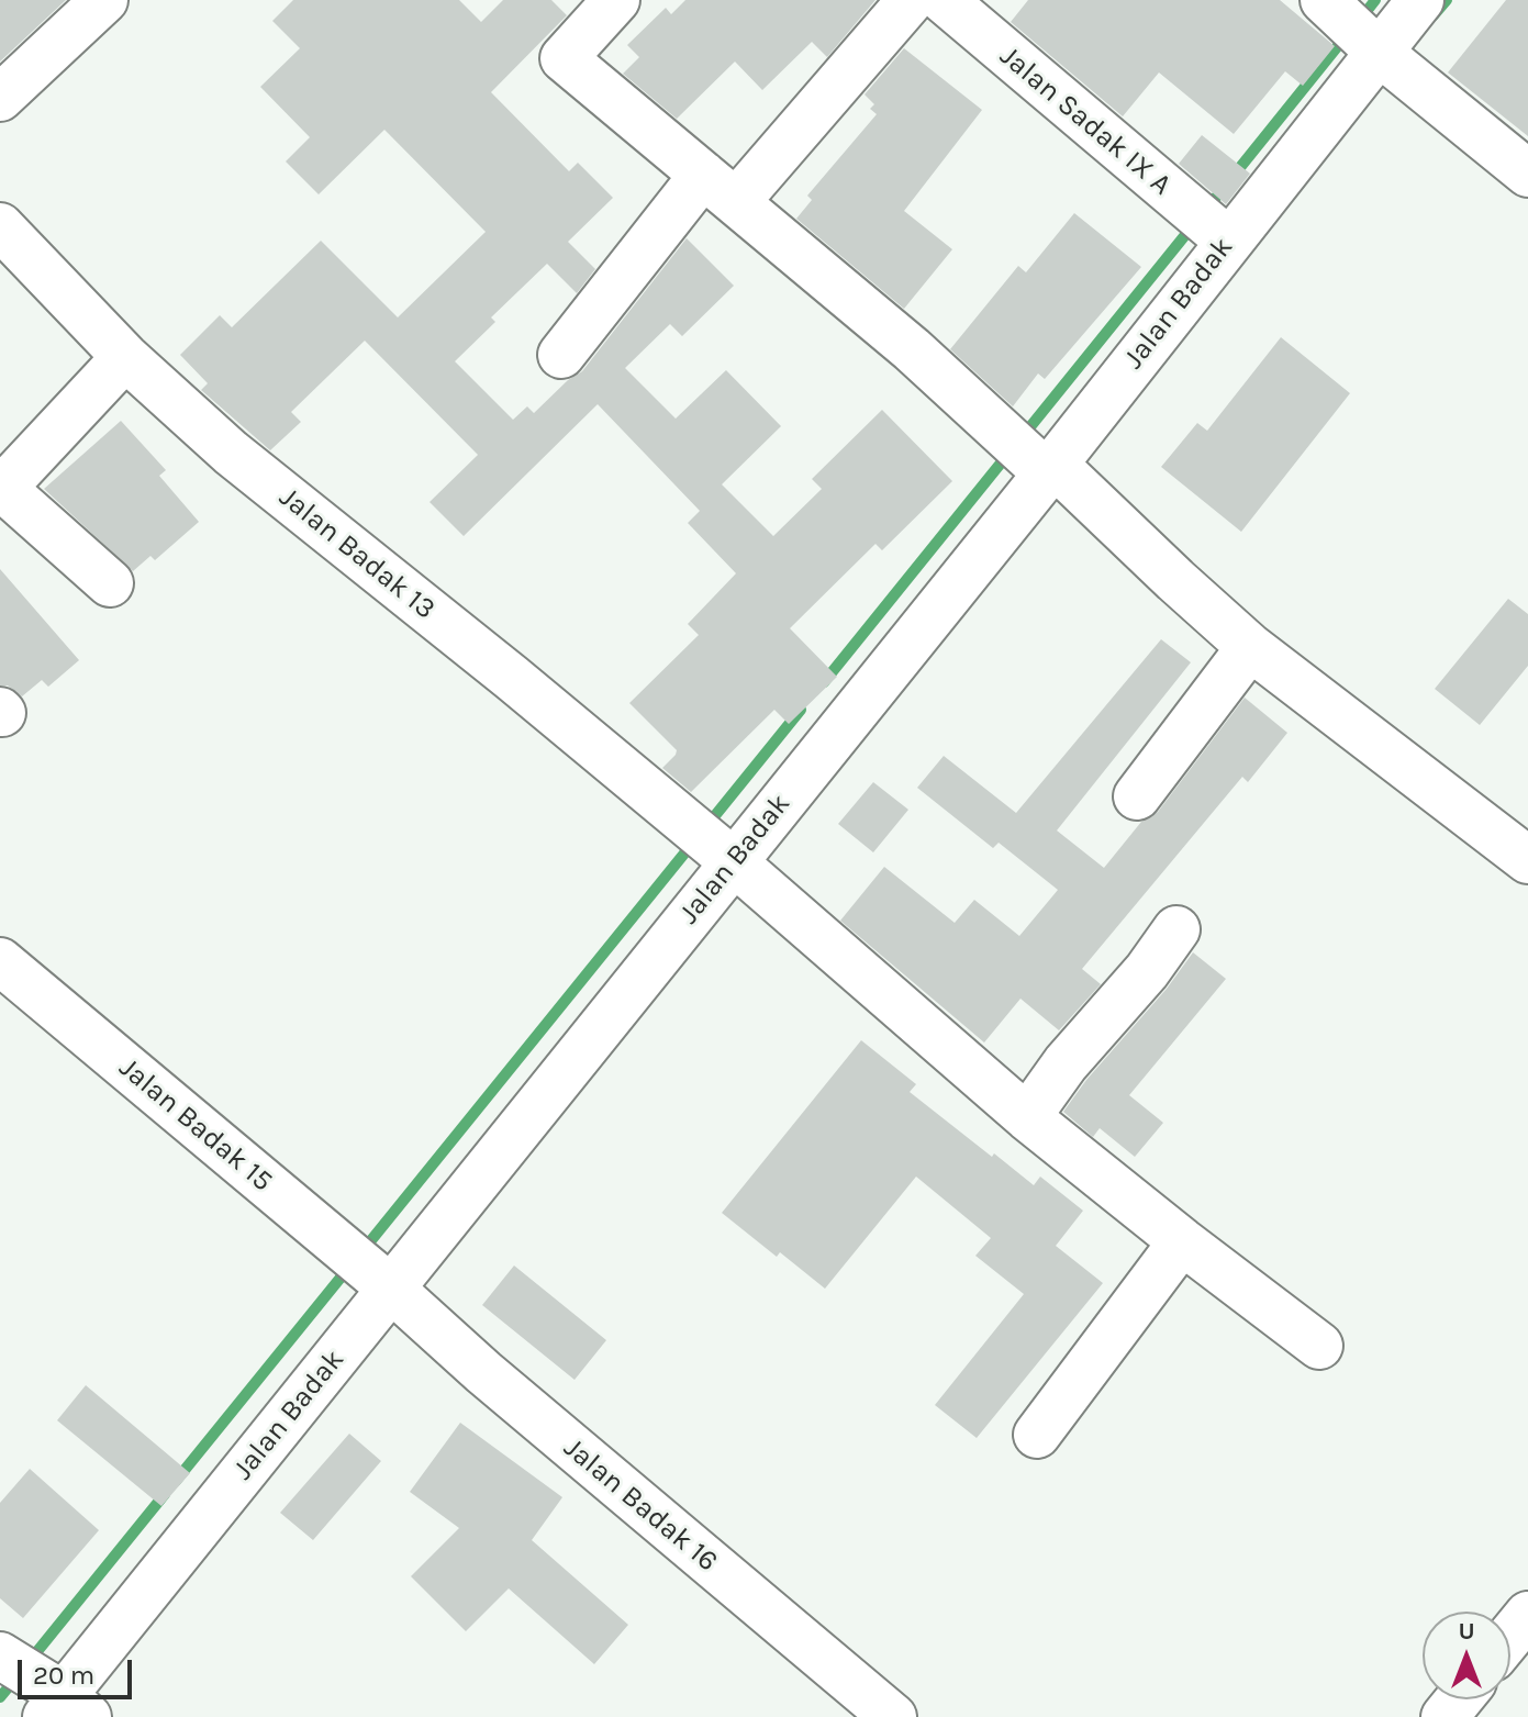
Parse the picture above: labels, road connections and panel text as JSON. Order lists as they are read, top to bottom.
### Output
{
  "streets": {
    "street": [
      "Jalan Sadak IX A",
      "Jalan Badak",
      "Jalan Badak 13",
      "Jalan Badak 15",
      "Jalan Badak 16"
    ]
  },
  "crossings": [
    ["Jalan Sadak IX A", "Jalan Badak"],
    ["Jalan Badak", "Jalan Badak 13"],
    ["Jalan Badak", "Jalan Badak 15"],
    ["Jalan Badak", "Jalan Badak 16"],
    ["Jalan Badak 15", "Jalan Badak 16"]
  ],
  "scale_bar": "20 m",
  "north": "top"
}
